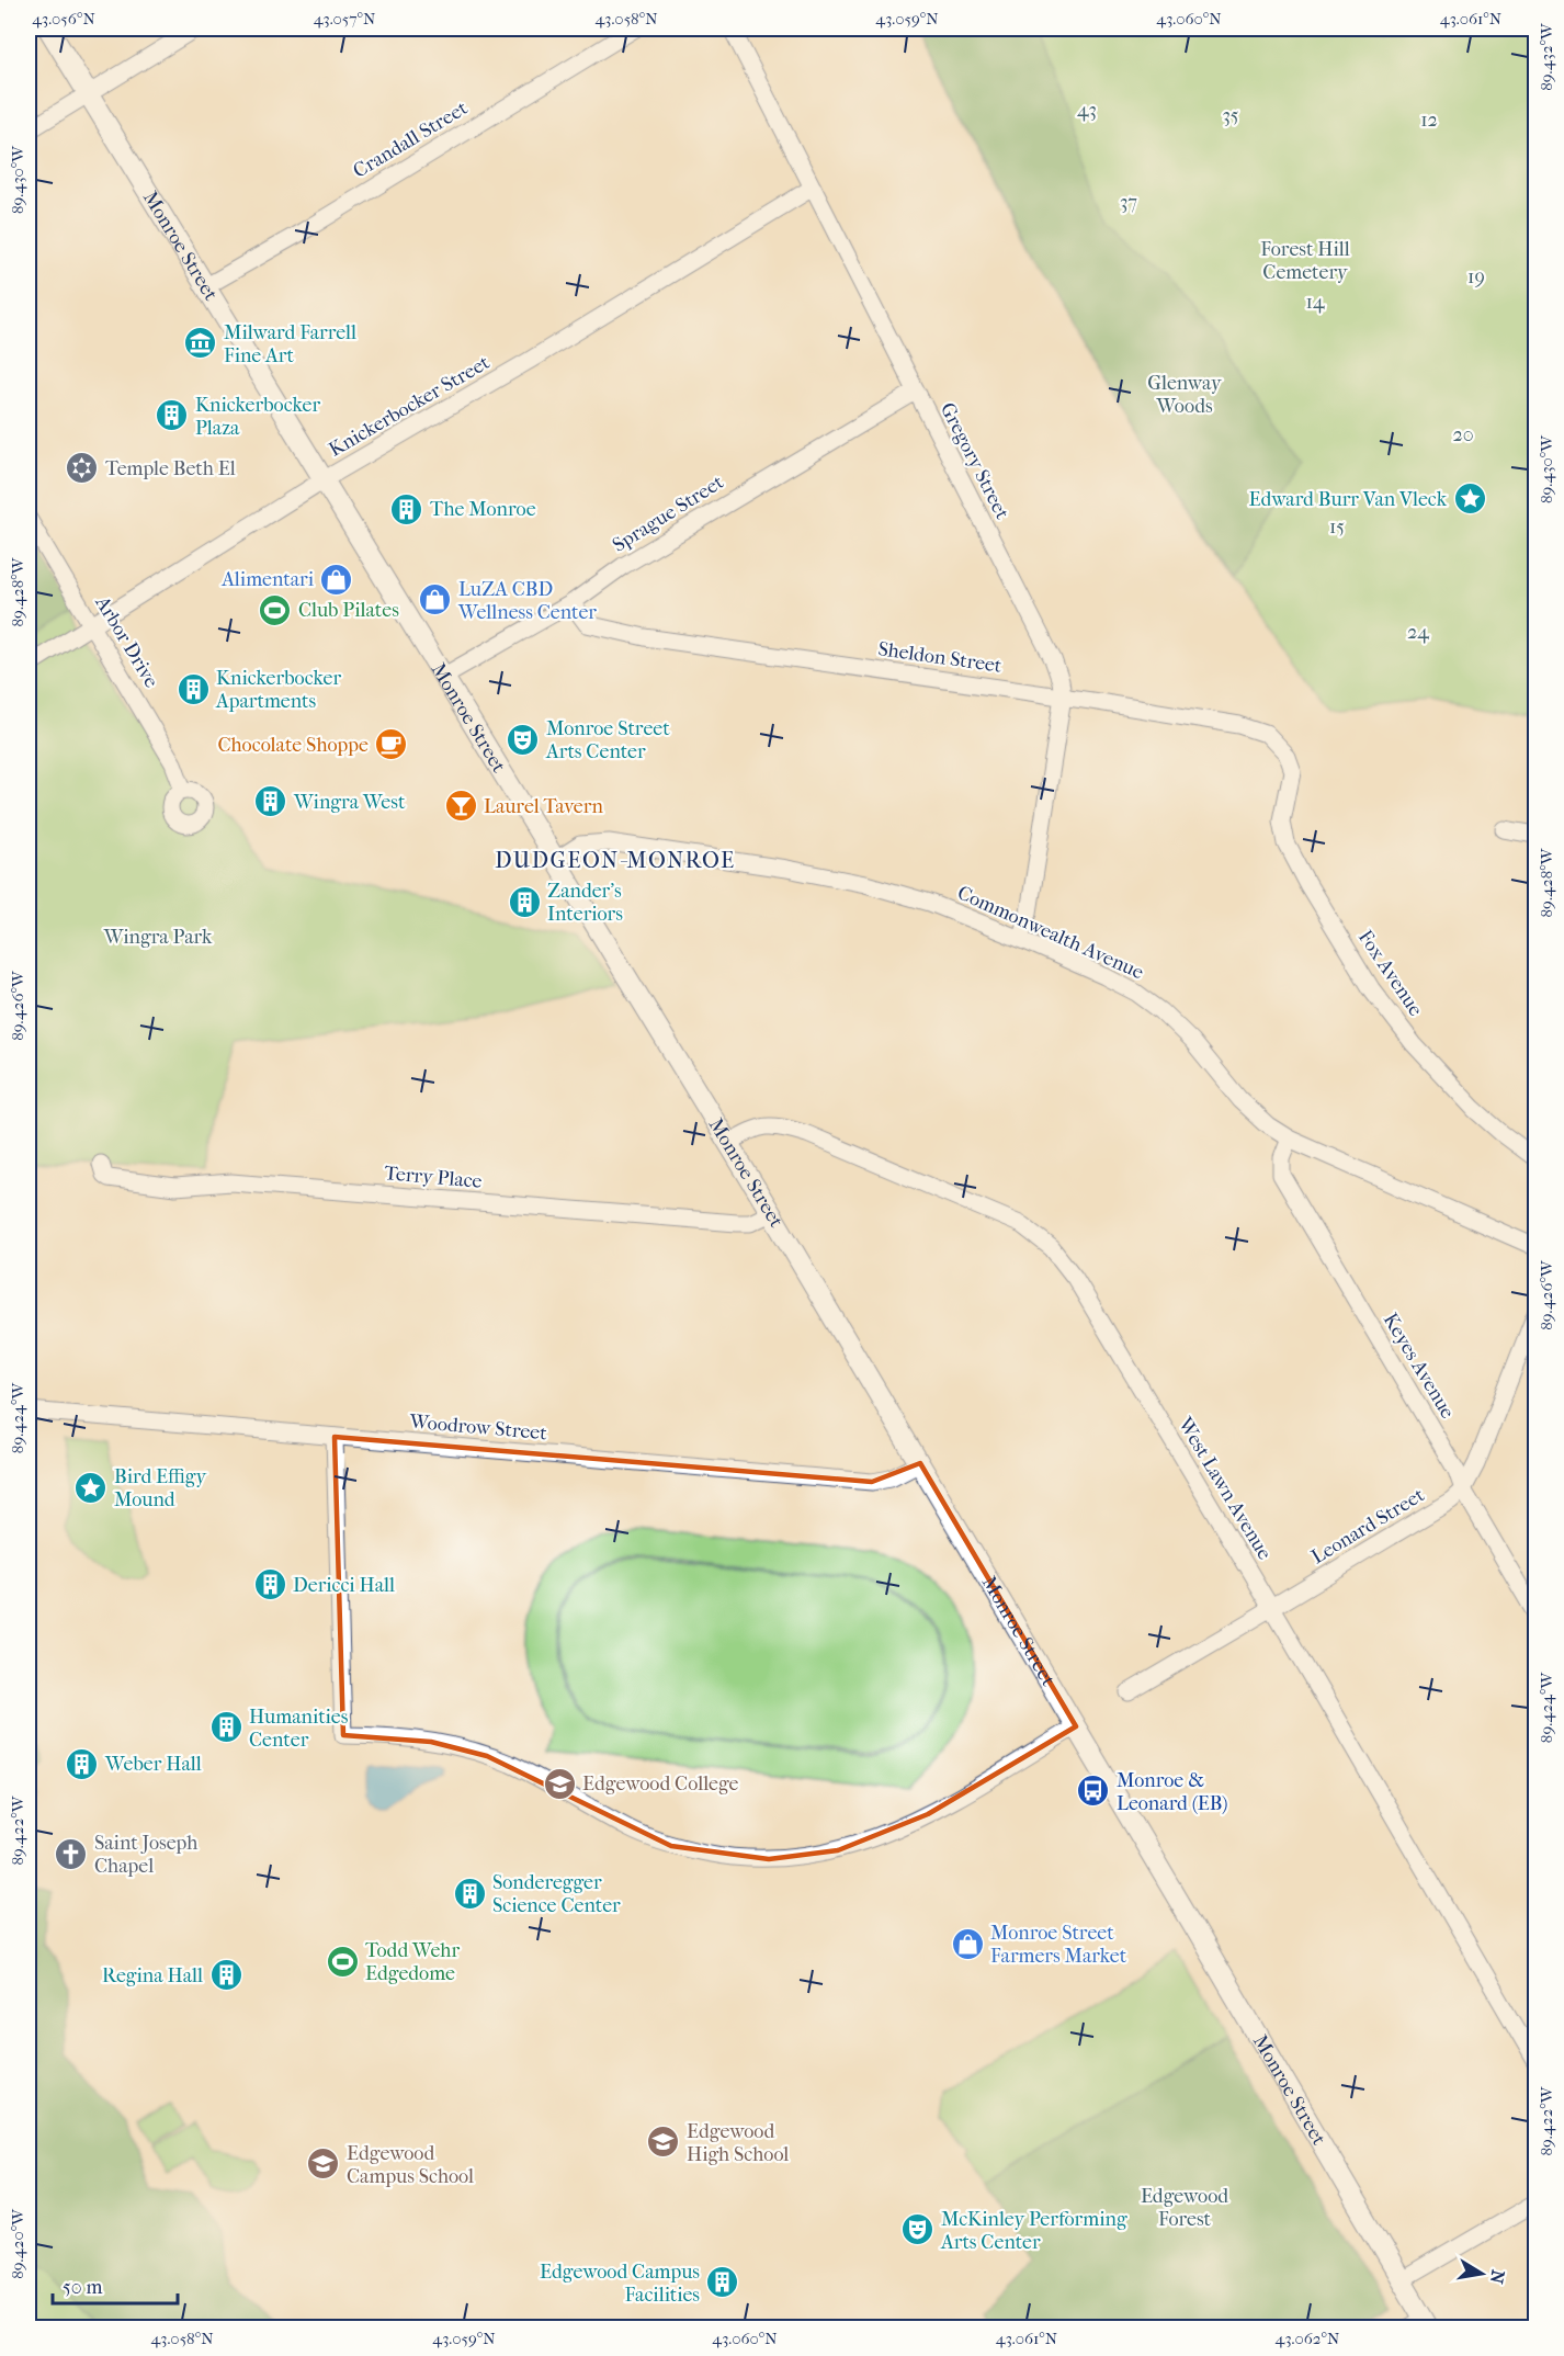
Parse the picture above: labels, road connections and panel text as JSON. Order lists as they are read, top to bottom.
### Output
{
  "streets": {
    "main road": ["Monroe Street"],
    "street": [
      "Crandall Street",
      "Knickerbocker Street",
      "Gregory Street",
      "Sprague Street",
      "Arbor Drive",
      "Sheldon Street",
      "Commonwealth Avenue",
      "Fox Avenue",
      "Terry Place",
      "Keyes Avenue",
      "Woodrow Street",
      "West Lawn Avenue",
      "Leonard Street"
    ]
  },
  "crossings": [
    ["Crandall Street", "Monroe Street"],
    ["Monroe Street", "Knickerbocker Street"],
    ["Monroe Street", "Sprague Street"],
    ["Monroe Street", "Commonwealth Avenue"],
    ["Monroe Street", "Terry Place"],
    ["Monroe Street", "Woodrow Street"],
    ["Monroe Street", "West Lawn Avenue"],
    ["Knickerbocker Street", "Gregory Street"],
    ["Knickerbocker Street", "Arbor Drive"],
    ["Gregory Street", "Sprague Street"],
    ["Gregory Street", "Sheldon Street"],
    ["Gregory Street", "Commonwealth Avenue"],
    ["Sprague Street", "Sheldon Street"],
    ["Sheldon Street", "Fox Avenue"],
    ["Commonwealth Avenue", "Keyes Avenue"],
    ["Keyes Avenue", "Leonard Street"],
    ["West Lawn Avenue", "Leonard Street"]
  ],
  "districts": ["DUDGEON-MONROE"],
  "parks": [
    "43",
    "35",
    "12",
    "37",
    "Forest Hill Cemetery",
    "19",
    "14",
    "Glenway Woods",
    "20",
    "15",
    "24",
    "Wingra Park",
    "Edgewood Forest"
  ],
  "places": {
    "museum": ["Milward Farrell Fine Art"],
    "building": [
      "Knickerbocker Plaza",
      "The Monroe",
      "Knickerbocker Apartments",
      "Wingra West",
      "Zander's Interiors",
      "Dericci Hall",
      "Humanities Center",
      "Weber Hall",
      "Sonderegger Science Center",
      "Regina Hall",
      "Edgewood Campus Facilities"
    ],
    "synagogue": ["Temple Beth El"],
    "place": ["Edward Burr Van Vleck", "Bird Effigy Mound"],
    "shop": ["Alimentari", "LuZA CBD Wellness Center", "Monroe Street Farmers Market"],
    "sports": ["Club Pilates", "Todd Wehr Edgedome"],
    "theatre": ["Monroe Street Arts Center", "McKinley Performing Arts Center"],
    "cafe": ["Chocolate Shoppe"],
    "bar": ["Laurel Tavern"],
    "school or university": ["Edgewood College", "Edgewood High School", "Edgewood Campus School"],
    "bus stop": ["Monroe & Leonard (EB)"],
    "church": ["Saint Joseph Chapel"]
  },
  "scale_bar": "50 m",
  "north": "right",
  "coordinates": [
    "43.056°N",
    "43.057°N",
    "43.058°N",
    "43.059°N",
    "43.060°N",
    "43.061°N",
    "89.432°W",
    "89.430°W",
    "89.428°W",
    "89.426°W",
    "89.424°W",
    "89.422°W",
    "89.420°W",
    "43.062°N"
  ]
}
